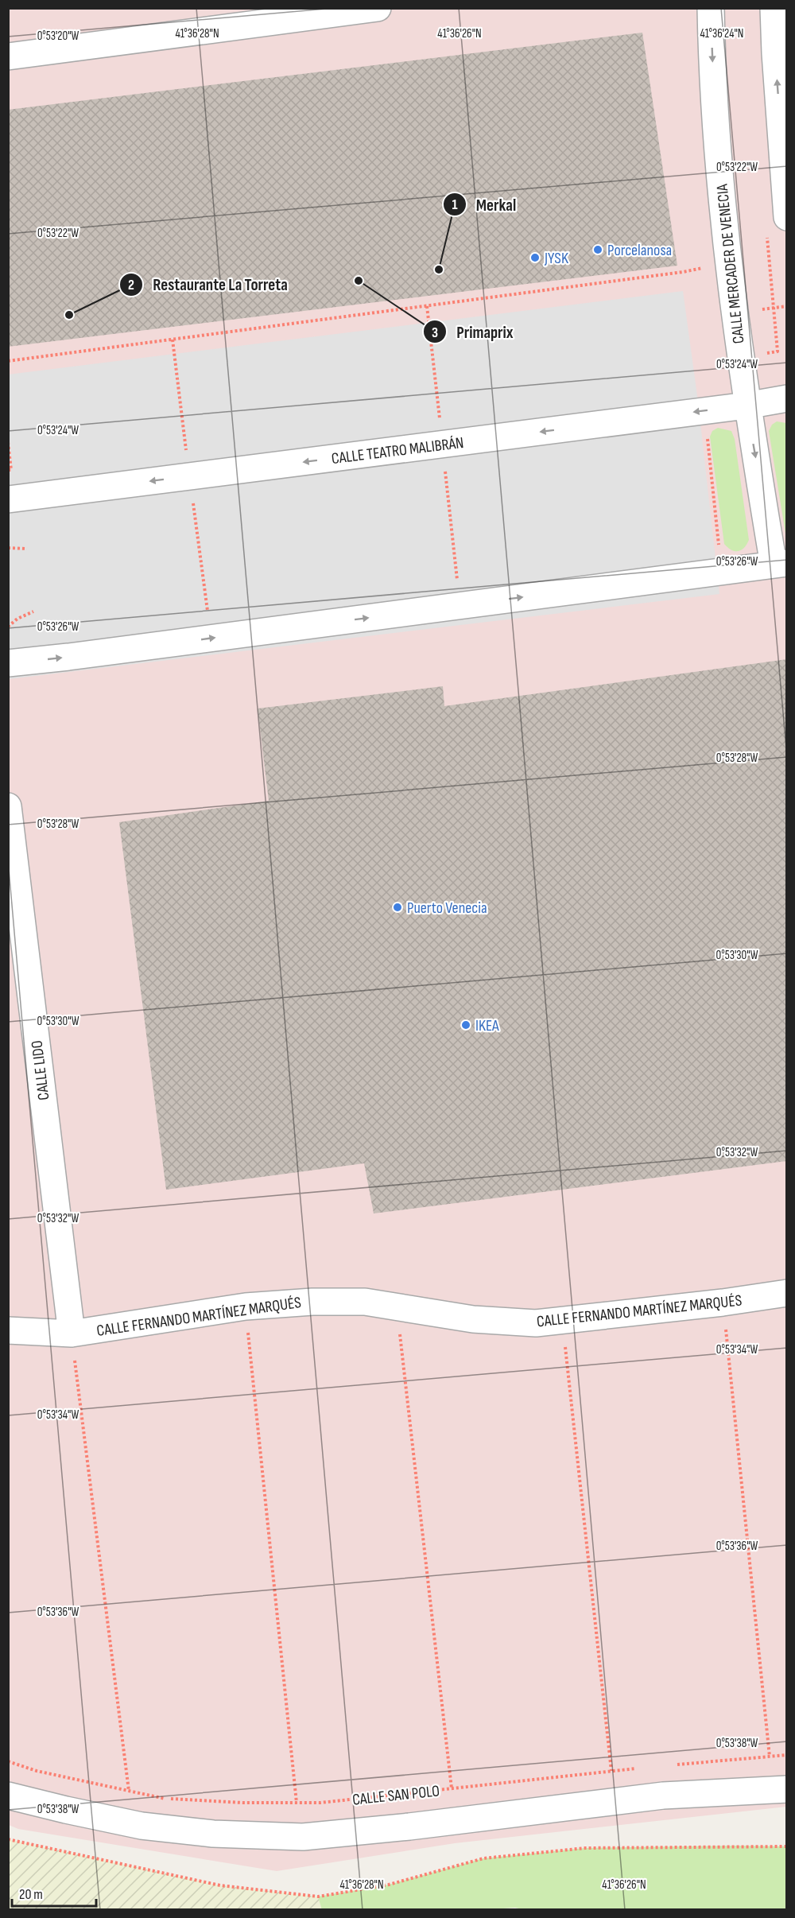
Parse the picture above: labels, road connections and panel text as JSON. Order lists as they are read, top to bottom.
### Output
{
  "streets": {
    "street": [
      "CALLE MERCADER DE VENECIA",
      "CALLE TEATRO MALIBRÁN",
      "CALLE LIDO",
      "CALLE FERNANDO MARTÍNEZ MARQUÉS",
      "CALLE SAN POLO"
    ]
  },
  "crossings": [
    ["CALLE MERCADER DE VENECIA", "CALLE TEATRO MALIBRÁN"],
    ["CALLE LIDO", "CALLE FERNANDO MARTÍNEZ MARQUÉS"]
  ],
  "places": [
    "Porcelanosa",
    "JYSK",
    "Merkal",
    "Primaprix",
    "Restaurante La Torreta",
    "Puerto Venecia",
    "IKEA"
  ],
  "scale_bar": "20 m",
  "coordinates": [
    "41°36'28\"N",
    "41°36'26\"N",
    "41°36'24\"N",
    "0°53'20\"W",
    "0°53'22\"W",
    "0°53'24\"W",
    "0°53'26\"W",
    "0°53'28\"W",
    "0°53'30\"W",
    "0°53'32\"W",
    "0°53'34\"W",
    "0°53'36\"W",
    "0°53'38\"W"
  ]
}
